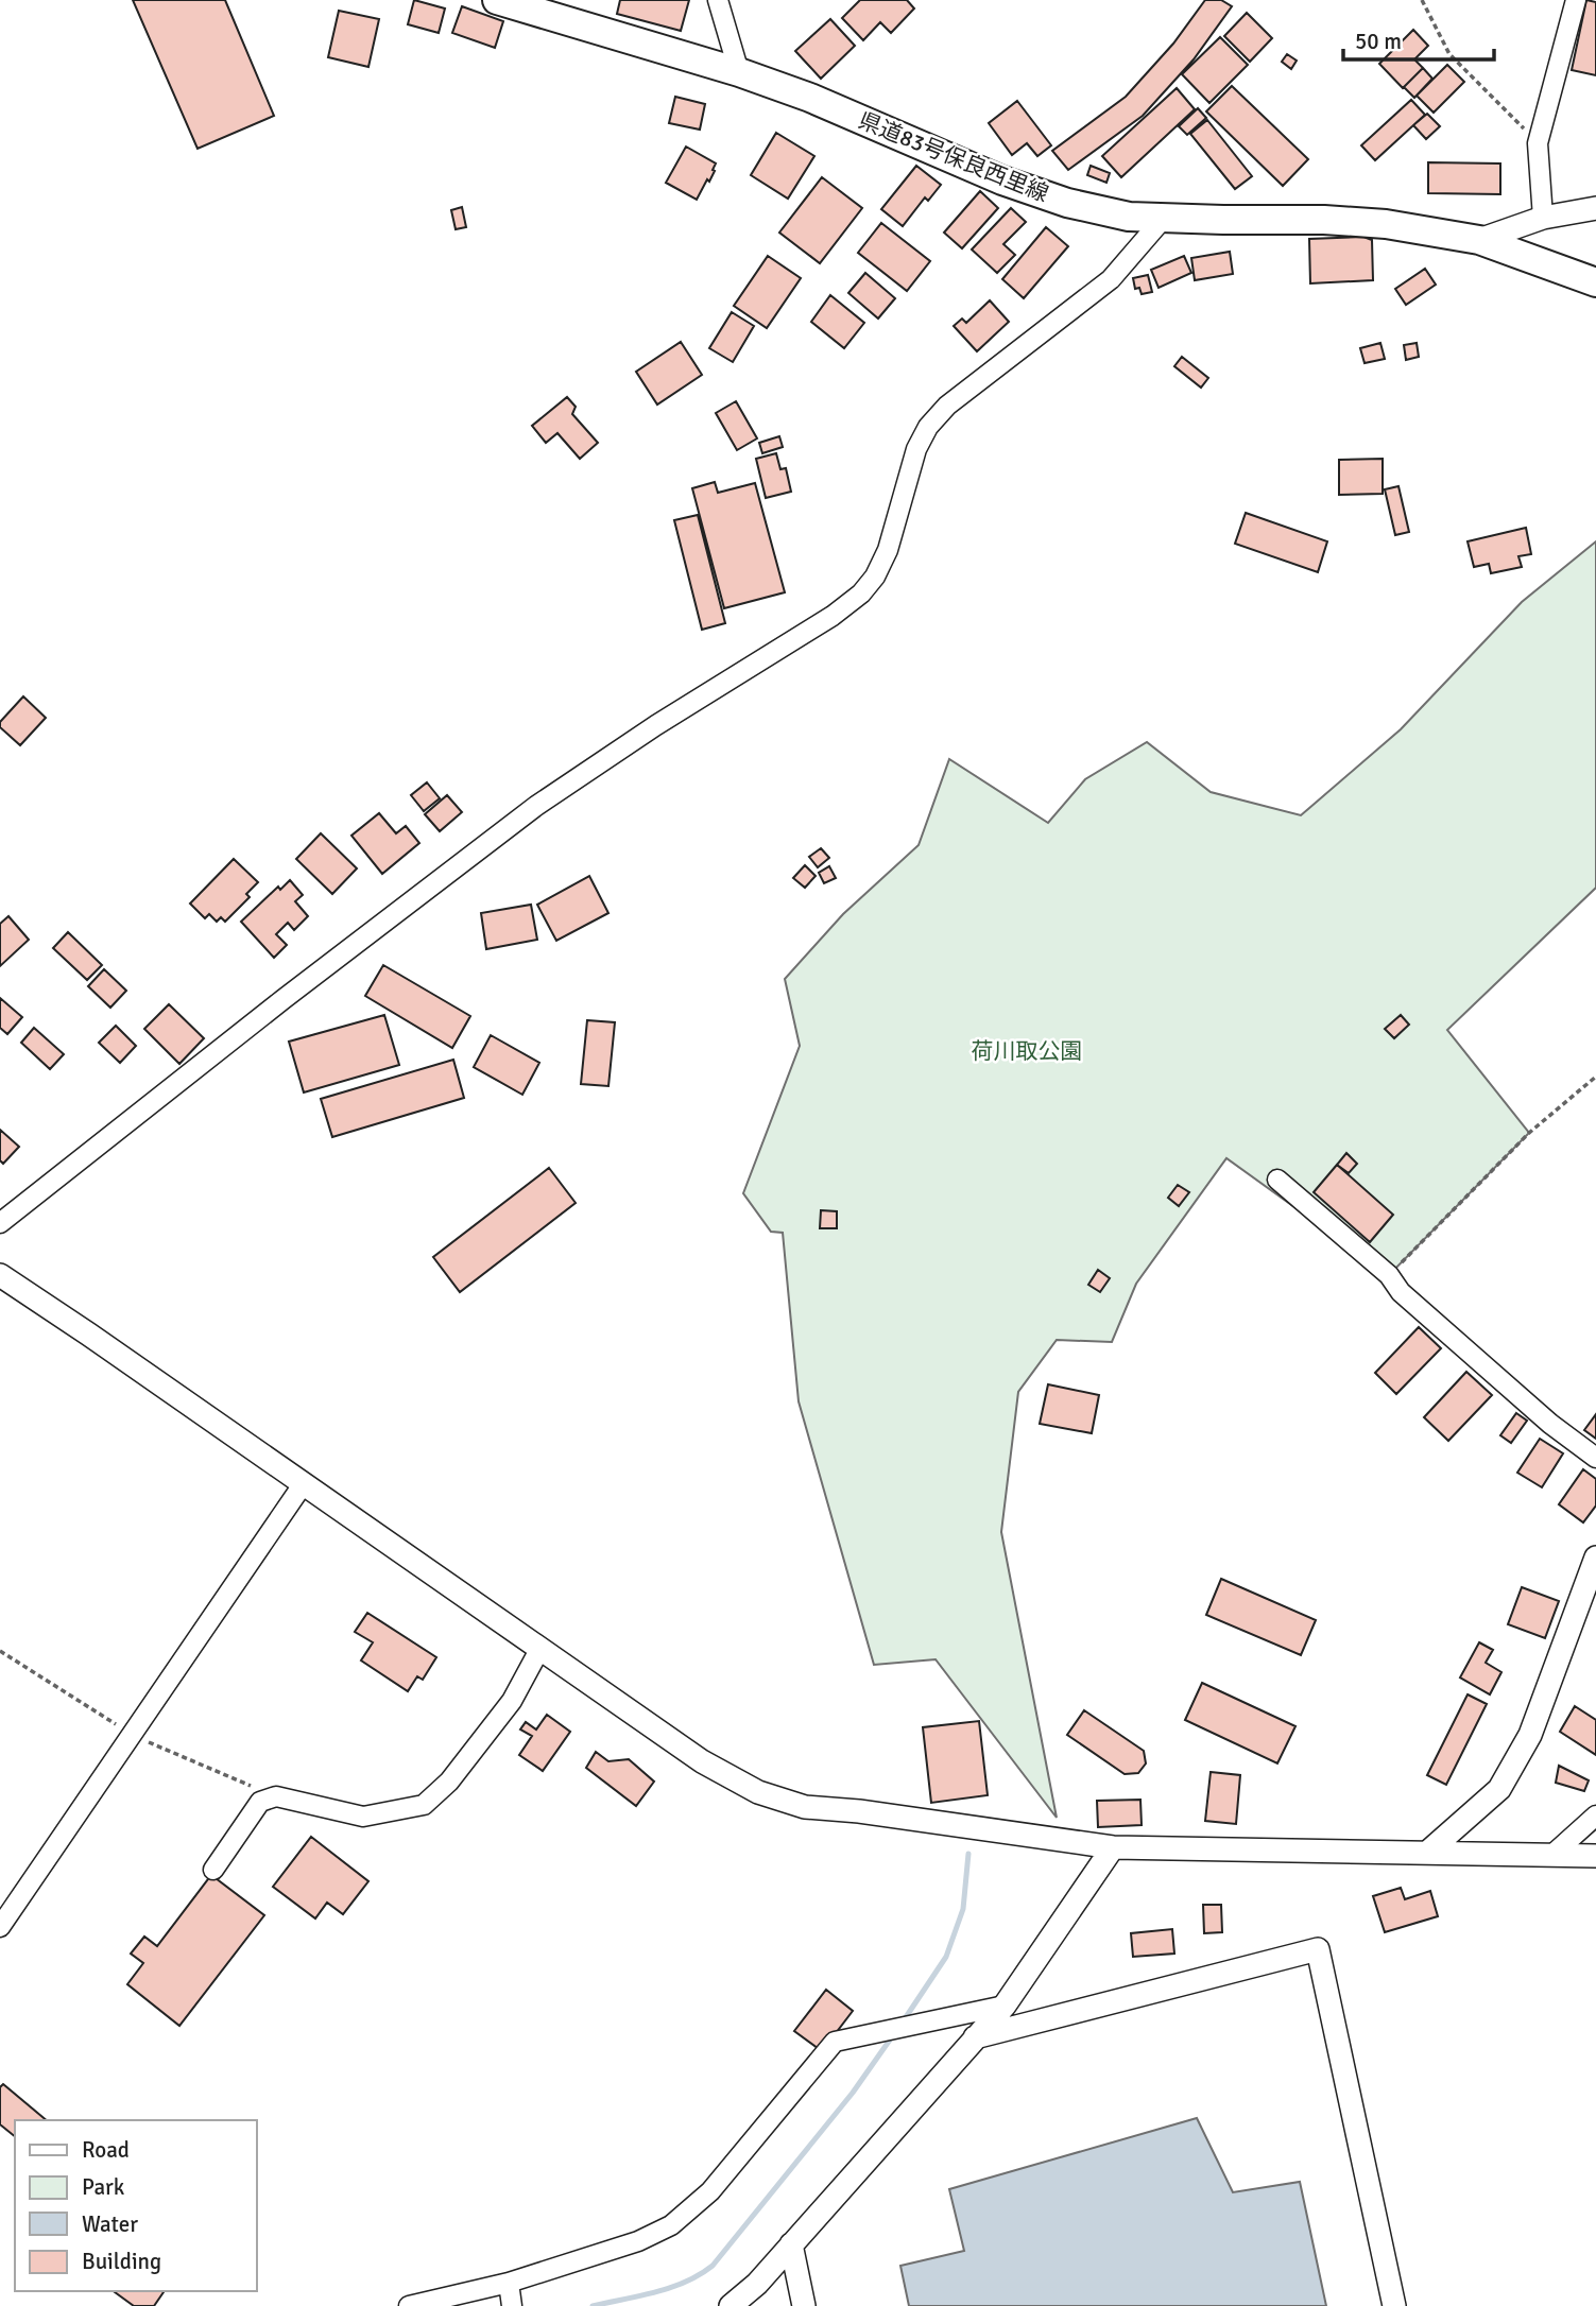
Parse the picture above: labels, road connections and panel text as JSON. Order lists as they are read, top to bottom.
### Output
{
  "streets": {
    "main road": ["県道83号保良西里線"]
  },
  "parks": ["荷川取公園"],
  "legend": [
    "Road",
    "Park",
    "Water",
    "Building"
  ],
  "scale_bar": "50 m"
}
